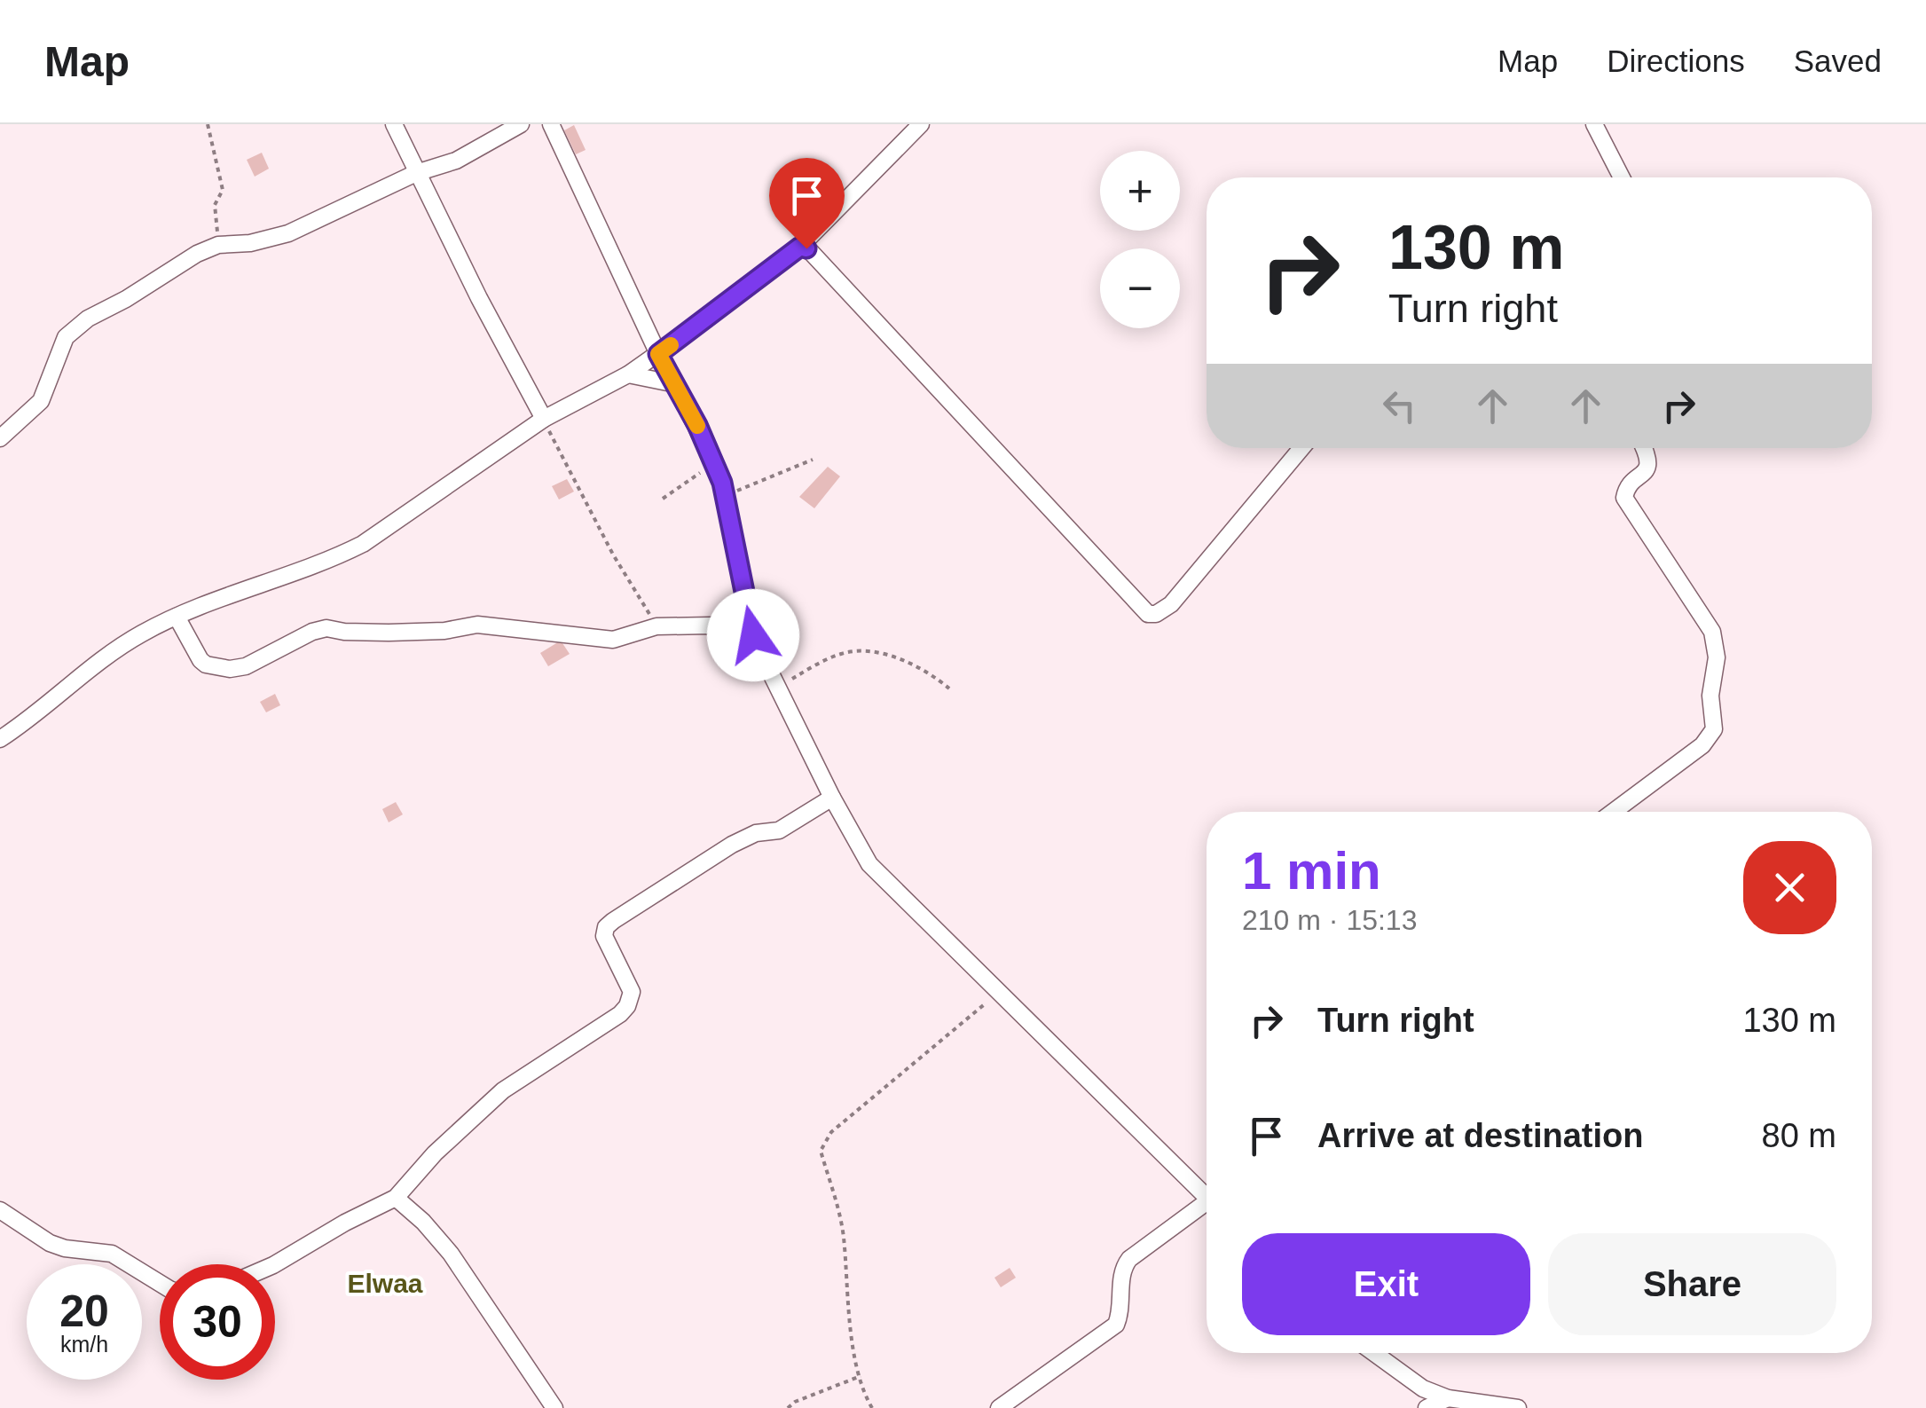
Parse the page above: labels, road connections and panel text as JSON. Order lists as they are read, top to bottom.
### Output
{
  "districts": ["Elwaa"],
  "page": {
    "header": "Map",
    "nav": ["Map", "Directions", "Saved"],
    "map_buttons": ["+", "−"],
    "turn": ["130 m", "Turn right"],
    "heading": ["1 min", "210 m · 15:13"],
    "list": [
      {
        "name": "Turn right",
        "value": "130 m"
      },
      {
        "name": "Arrive at destination",
        "value": "80 m"
      }
    ],
    "buttons": ["Exit", "Share"],
    "speed": "20 km/h",
    "limit": "30"
  }
}
